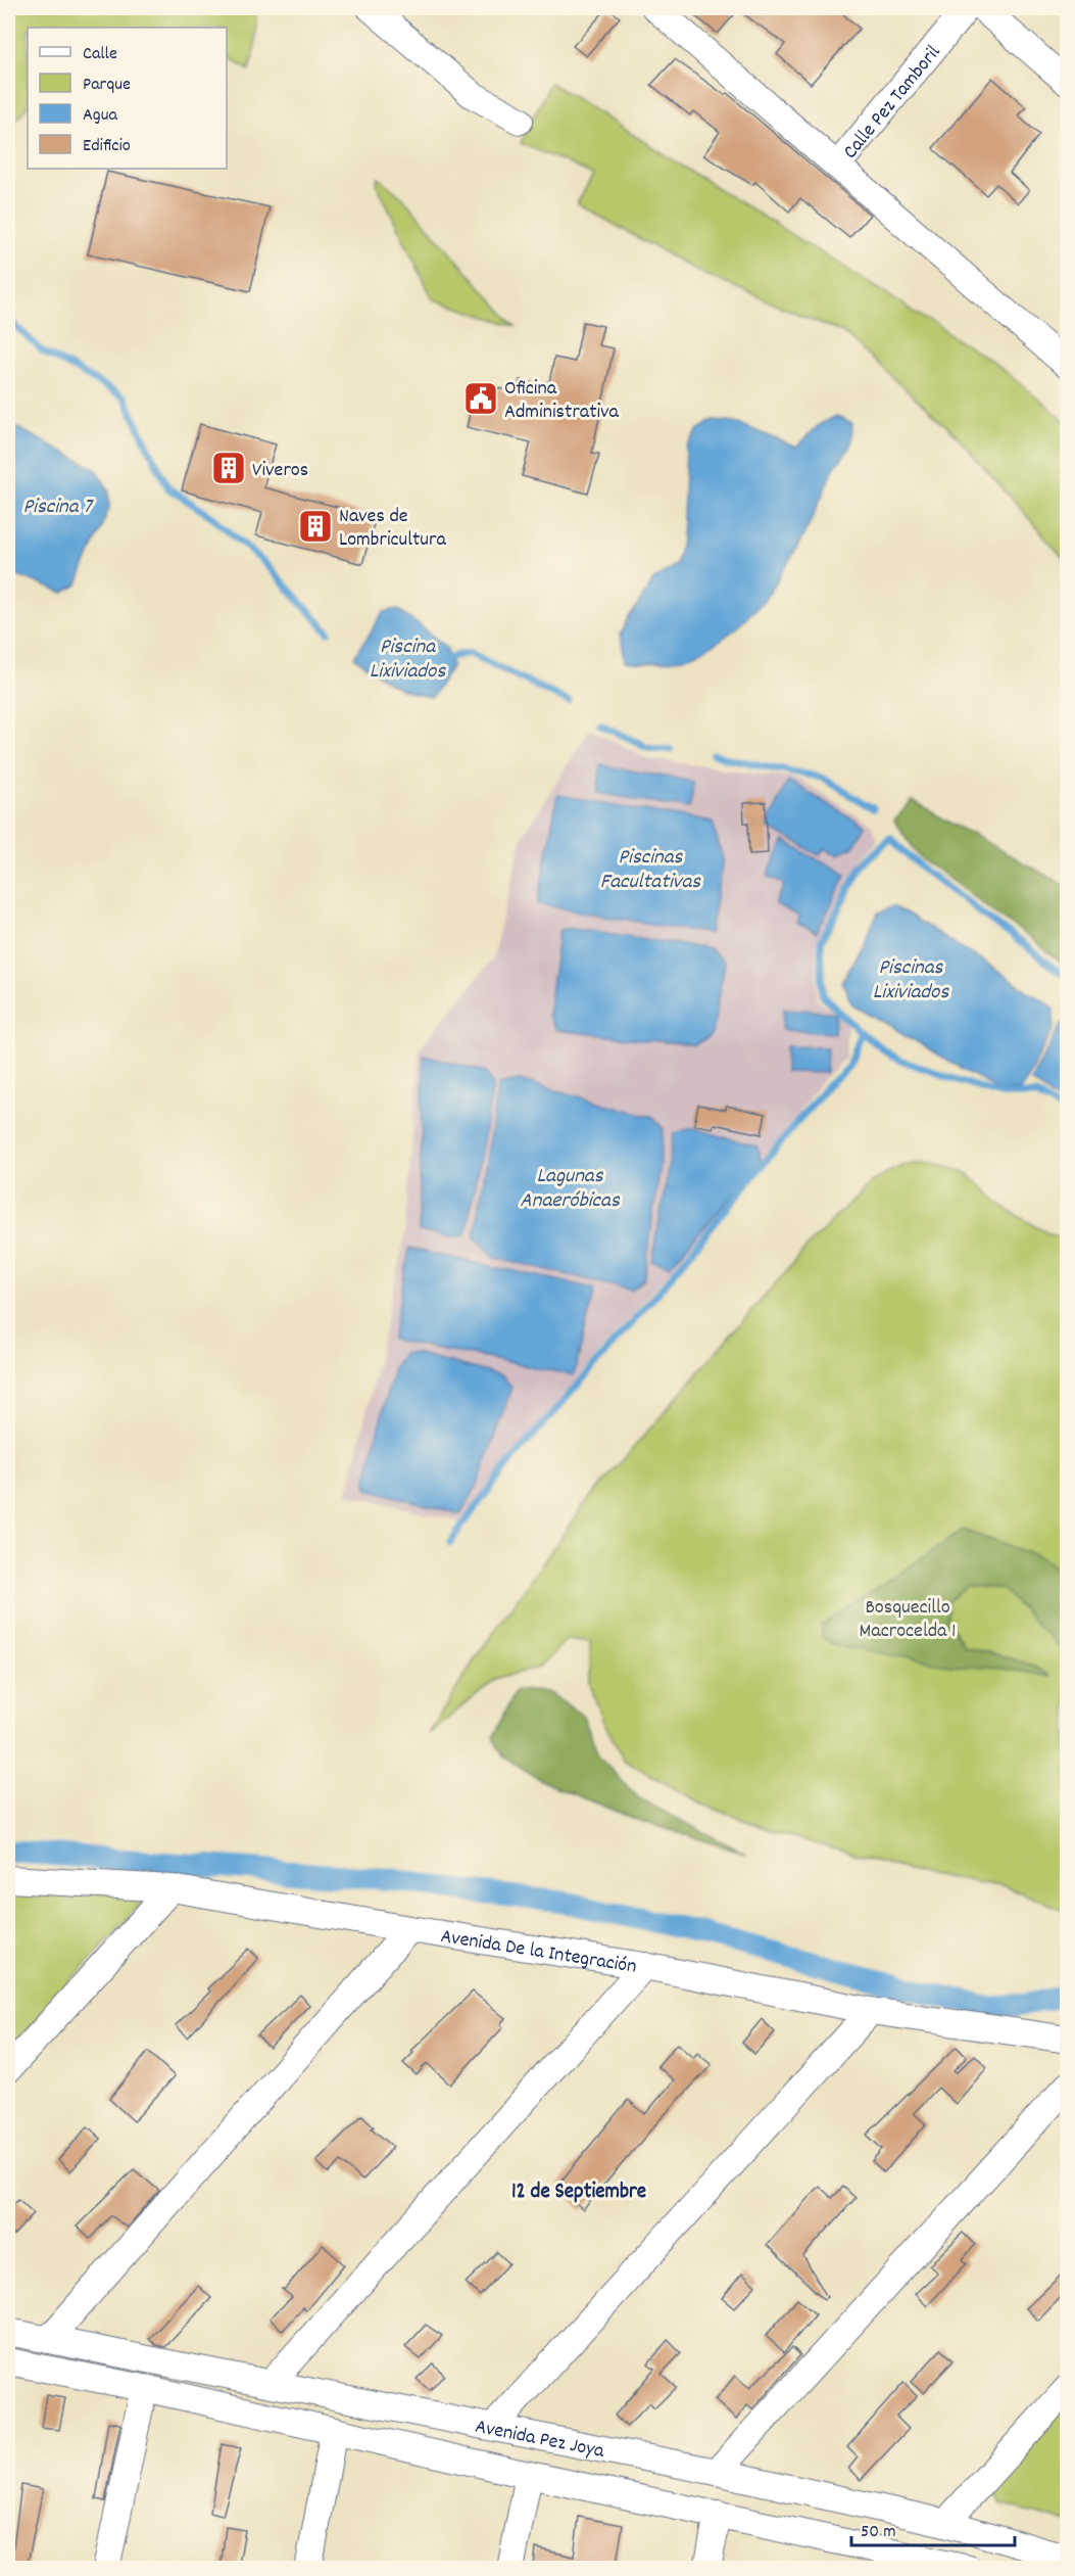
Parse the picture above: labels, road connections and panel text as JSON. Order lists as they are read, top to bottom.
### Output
{
  "streets": {
    "street": ["Calle Pez Tamboril", "Avenida De la Integración", "Avenida Pez Joya"]
  },
  "districts": ["12 de Septiembre"],
  "water": [
    "Piscina 7",
    "Piscina Lixiviados",
    "Piscinas Facultativas",
    "Piscinas Lixiviados",
    "Lagunas Anaeróbicas"
  ],
  "parks": ["Bosquecillo Macrocelda 1"],
  "places": {
    "public building": ["Oficina Administrativa"],
    "building": ["Viveros", "Naves de Lombricultura"]
  },
  "legend": [
    "Calle",
    "Parque",
    "Agua",
    "Edificio"
  ],
  "scale_bar": "50 m"
}
